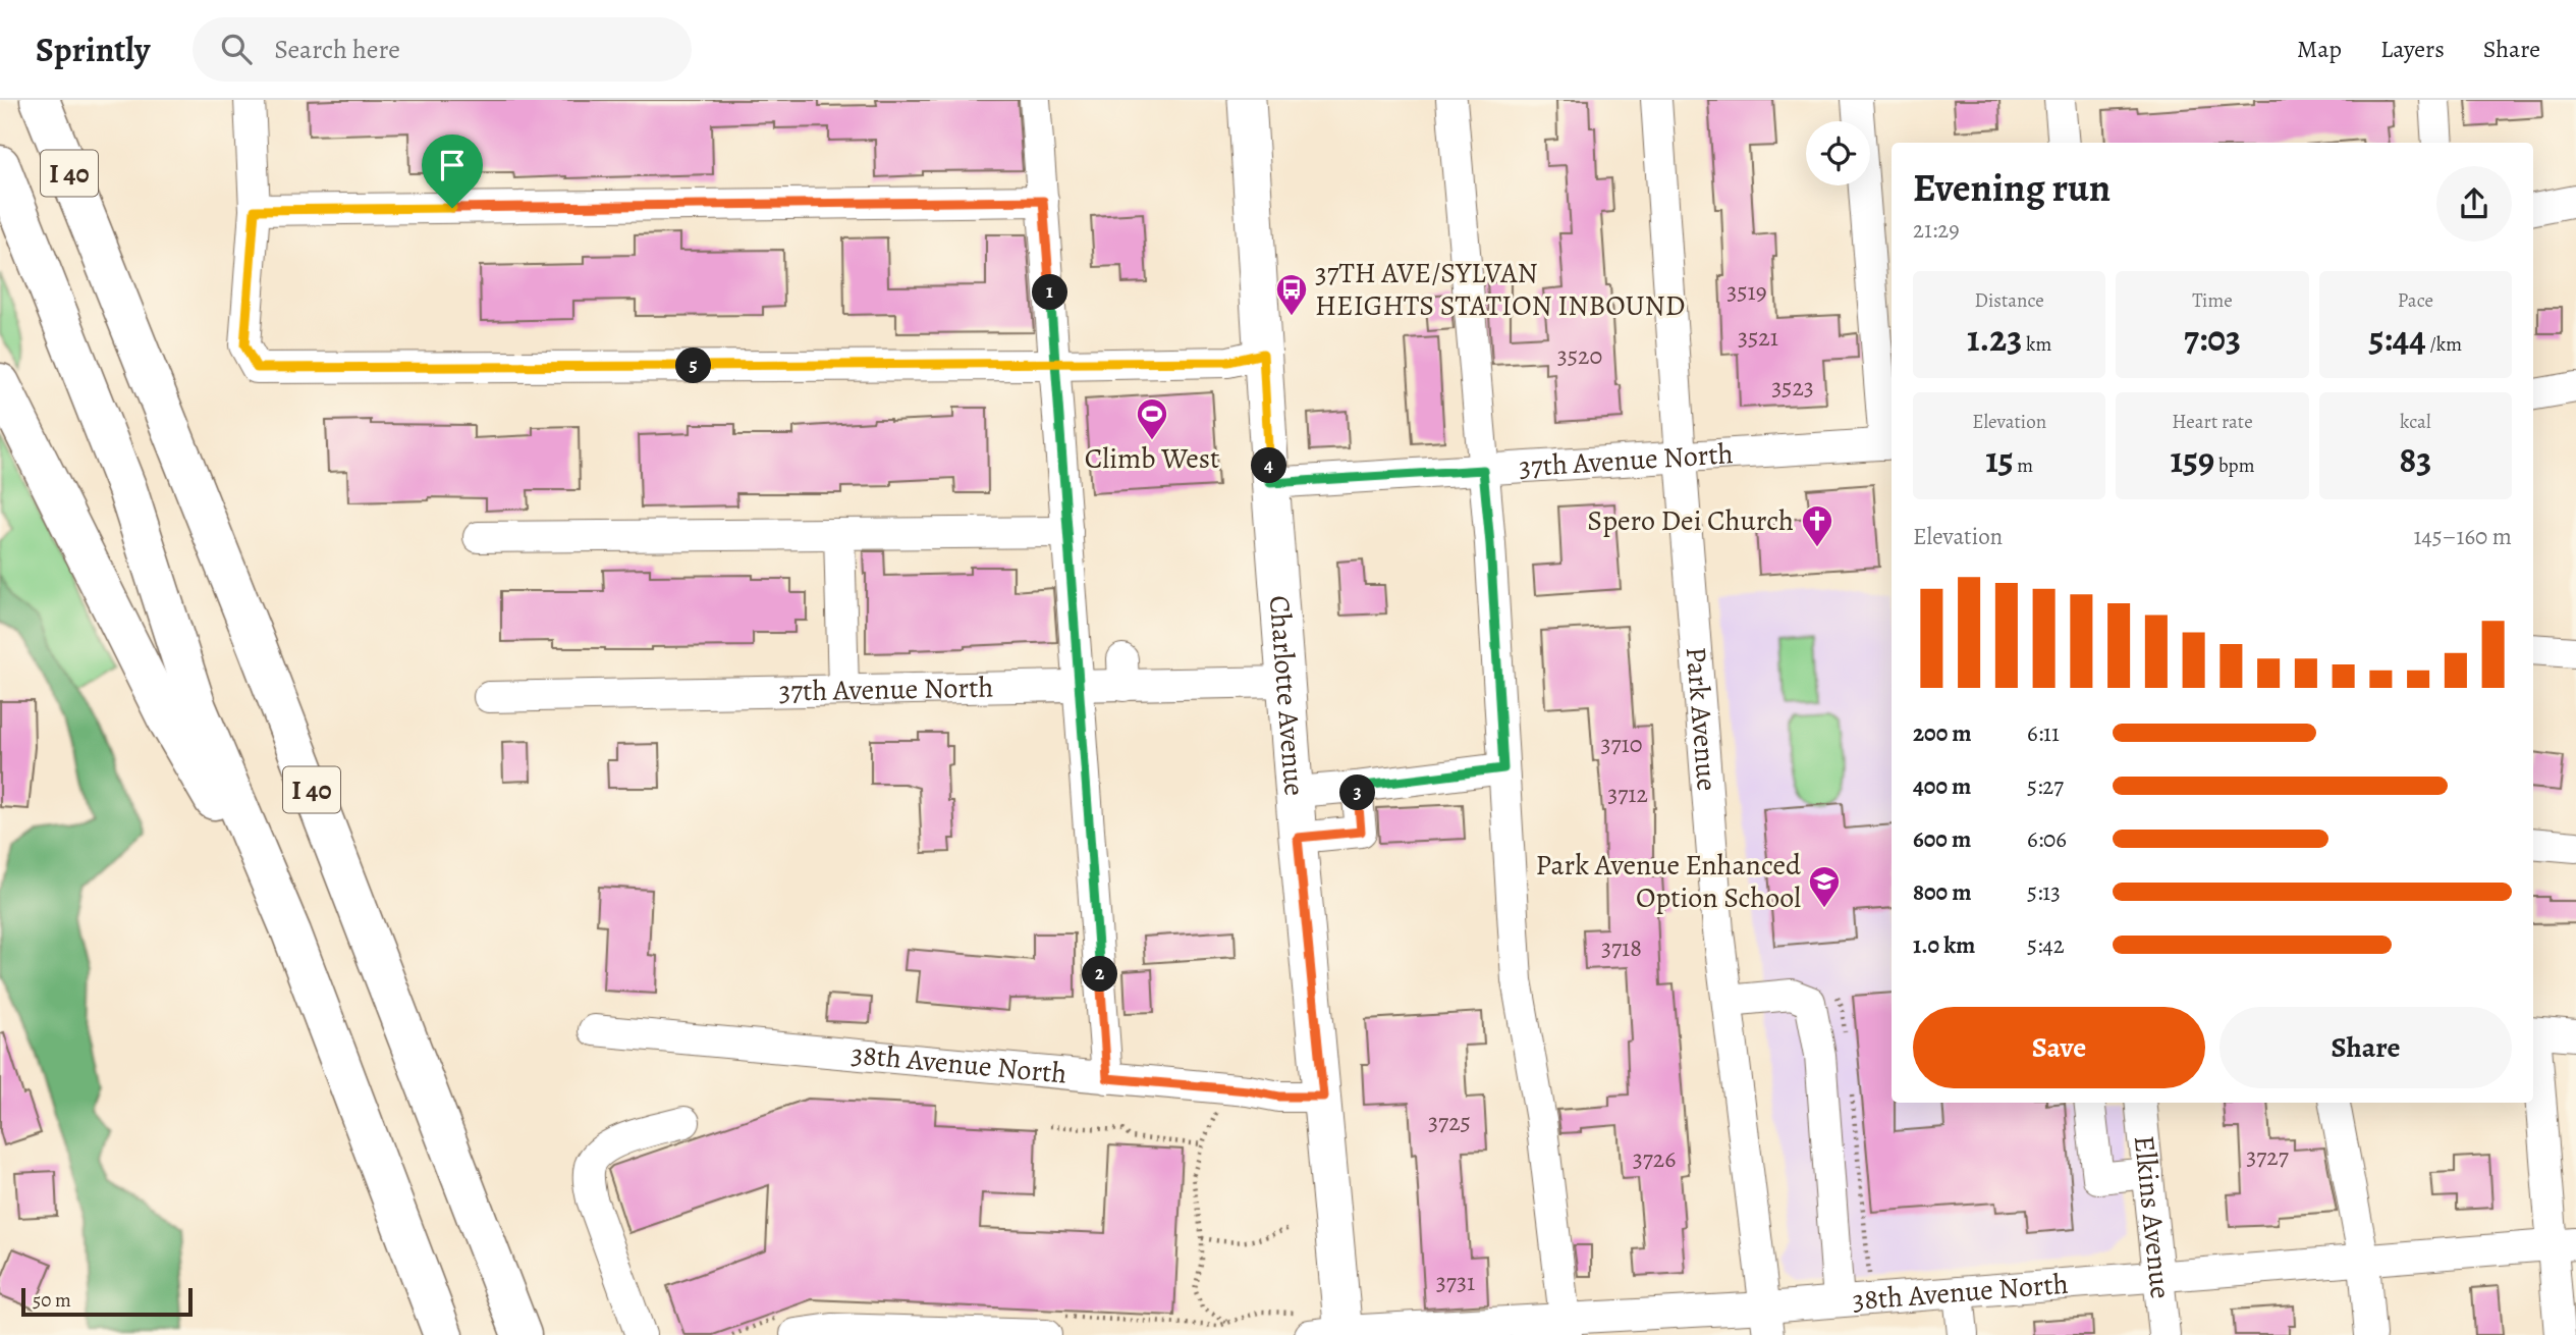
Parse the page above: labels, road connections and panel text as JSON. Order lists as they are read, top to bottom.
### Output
{
  "streets": {
    "highway": ["I 40"],
    "main road": ["Charlotte Avenue"],
    "street": [
      "37th Avenue North",
      "Park Avenue",
      "38th Avenue North",
      "Elkins Avenue"
    ]
  },
  "crossings": [
    ["37th Avenue North", "Charlotte Avenue"],
    ["37th Avenue North", "Park Avenue"],
    ["Charlotte Avenue", "38th Avenue North"],
    ["Park Avenue", "38th Avenue North"],
    ["38th Avenue North", "Elkins Avenue"]
  ],
  "places": {
    "bus stop": ["37TH AVE/SYLVAN HEIGHTS STATION INBOUND"],
    "sports": ["Climb West"],
    "church": ["Spero Dei Church"],
    "school or university": ["Park Avenue Enhanced Option School"]
  },
  "house_numbers": [
    "3519",
    "3521",
    "3520",
    "3523",
    "3710",
    "3712",
    "3718",
    "3725",
    "3727",
    "3726",
    "3731"
  ],
  "scale_bar": "50 m",
  "page": {
    "header": "Sprintly",
    "search": "Search here",
    "nav": ["Map", "Layers", "Share"],
    "heading": ["Evening run", "21:29"],
    "stats": [
      ["Distance", "1.23 km"],
      ["Time", "7:03"],
      ["Pace", "5:44 /km"],
      ["Elevation", "15 m"],
      ["Heart rate", "159 bpm"],
      ["kcal", "83"]
    ],
    "pins": [
      "1",
      "5",
      "4",
      "3",
      "2"
    ],
    "chart": ["Elevation", "145–160 m"],
    "list": [
      {
        "name": "200 m",
        "note": "6:11"
      },
      {
        "name": "400 m",
        "note": "5:27"
      },
      {
        "name": "600 m",
        "note": "6:06"
      },
      {
        "name": "800 m",
        "note": "5:13"
      },
      {
        "name": "1.0 km",
        "note": "5:42"
      }
    ],
    "buttons": ["Save", "Share"],
    "scale": "50 m"
  }
}
